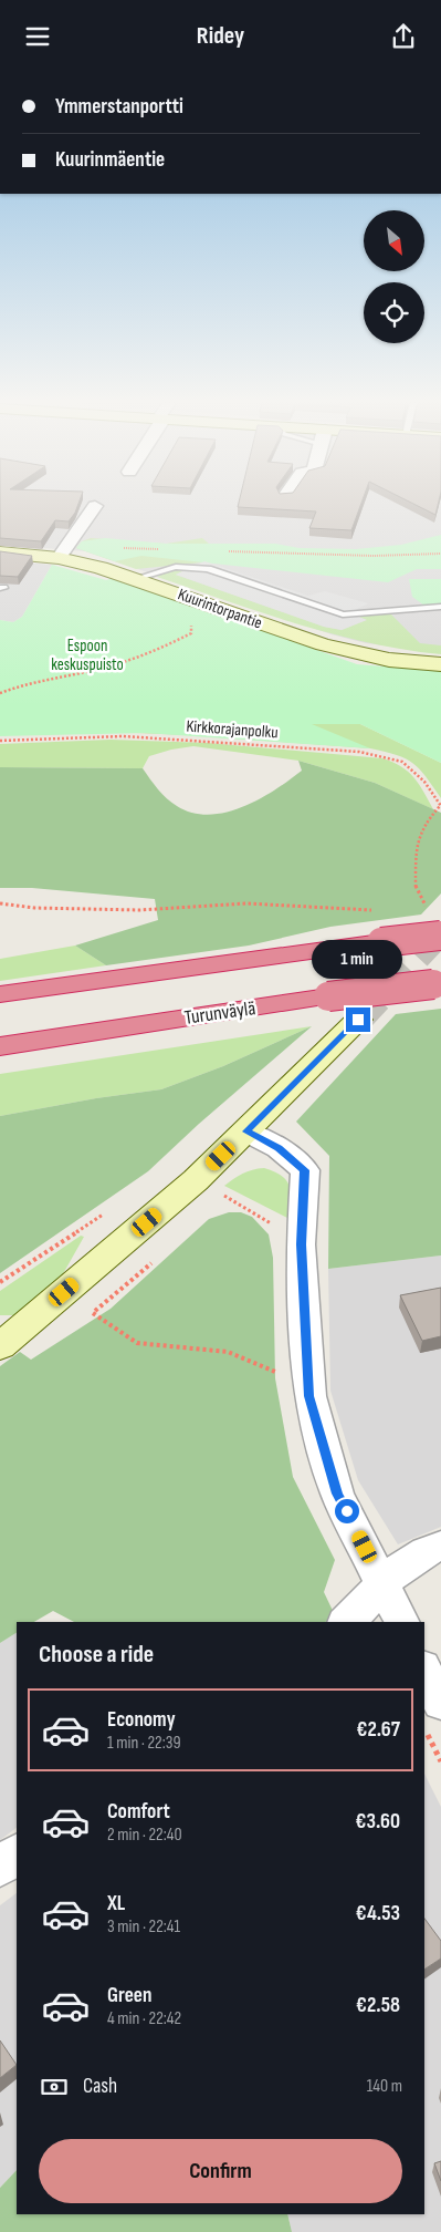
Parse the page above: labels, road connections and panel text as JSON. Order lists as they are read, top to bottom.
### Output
{
  "streets": {
    "highway": ["Turunväylä"],
    "street": ["Kuurintorpantie"],
    "path": ["Kirkkorajanpolku"]
  },
  "parks": ["Espoon keskuspuisto"],
  "north": "bottom right",
  "page": {
    "header": "Ridey",
    "banner": ["Ymmerstanportti", "Kuurinmäentie"],
    "bubble": "1 min",
    "heading": "Choose a ride",
    "list": [
      {
        "name": "Economy",
        "note": "1 min · 22:39",
        "value": "€2.67"
      },
      {
        "name": "Comfort",
        "note": "2 min · 22:40",
        "value": "€3.60"
      },
      {
        "name": "XL",
        "note": "3 min · 22:41",
        "value": "€4.53"
      },
      {
        "name": "Green",
        "note": "4 min · 22:42",
        "value": "€2.58"
      }
    ],
    "pay": ["Cash", "140 m"],
    "buttons": "Confirm"
  }
}
